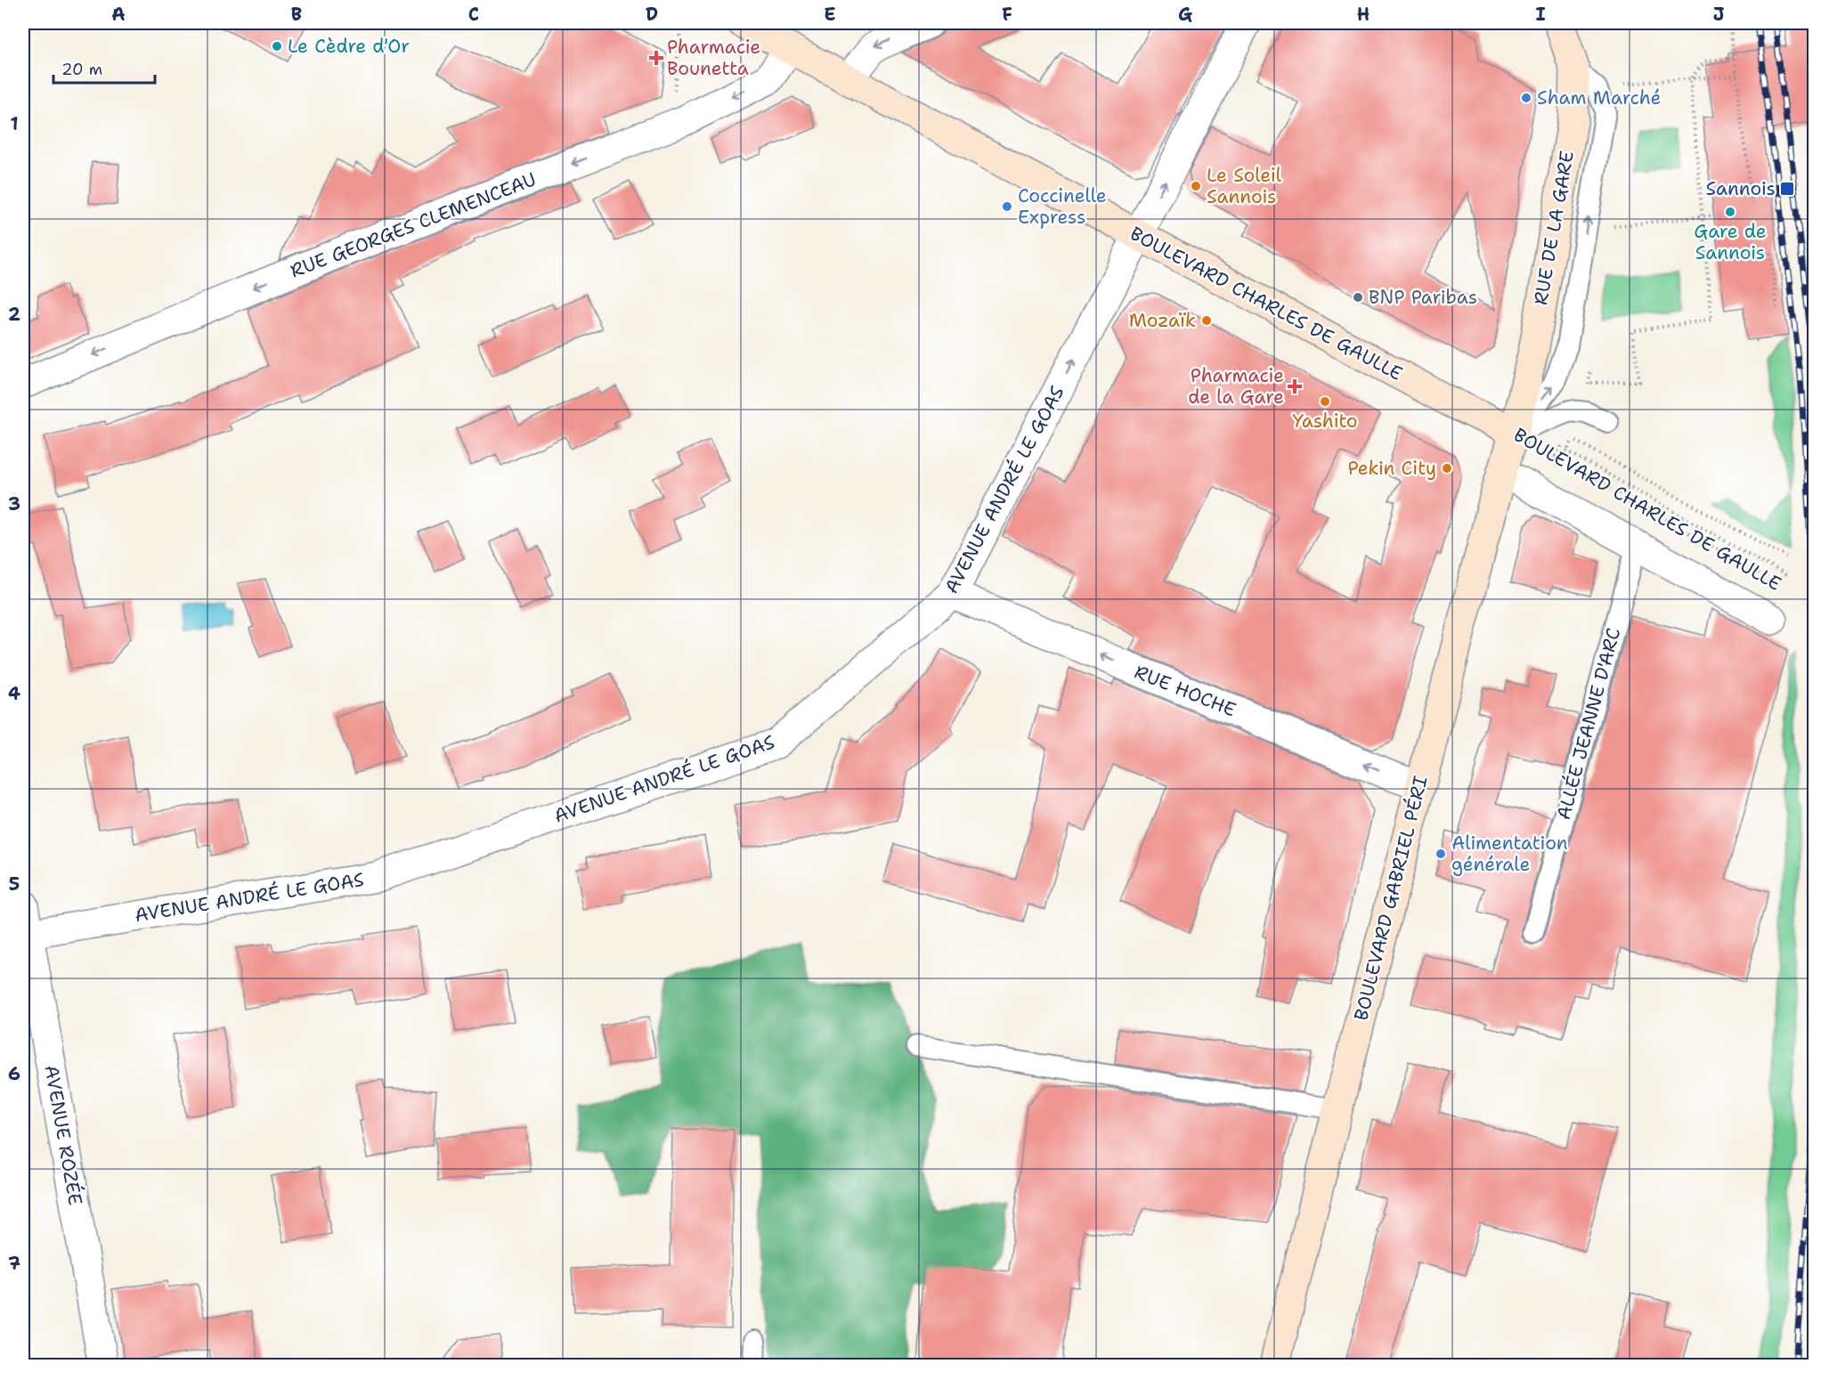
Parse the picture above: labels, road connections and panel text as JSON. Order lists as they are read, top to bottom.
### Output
{
  "streets": {
    "main road": ["RUE DE LA GARE", "BOULEVARD CHARLES DE GAULLE", "BOULEVARD GABRIEL PÉRI"],
    "street": [
      "RUE GEORGES CLEMENCEAU",
      "AVENUE ANDRÉ LE GOAS",
      "RUE HOCHE",
      "AVENUE ROZÉE"
    ],
    "lane": ["ALLÉE JEANNE D'ARC"]
  },
  "crossings": [
    ["RUE GEORGES CLEMENCEAU", "BOULEVARD CHARLES DE GAULLE"],
    ["RUE DE LA GARE", "BOULEVARD CHARLES DE GAULLE"],
    ["RUE DE LA GARE", "BOULEVARD GABRIEL PÉRI"],
    ["BOULEVARD CHARLES DE GAULLE", "AVENUE ANDRÉ LE GOAS"],
    ["BOULEVARD CHARLES DE GAULLE", "ALLÉE JEANNE D'ARC"],
    ["BOULEVARD CHARLES DE GAULLE", "BOULEVARD GABRIEL PÉRI"],
    ["AVENUE ANDRÉ LE GOAS", "RUE HOCHE"],
    ["AVENUE ANDRÉ LE GOAS", "AVENUE ROZÉE"],
    ["RUE HOCHE", "BOULEVARD GABRIEL PÉRI"]
  ],
  "one_way": ["RUE GEORGES CLEMENCEAU", "AVENUE ANDRÉ LE GOAS", "RUE HOCHE"],
  "places": {
    "other": [
      "Le Cèdre d'Or",
      "Sham Marché",
      "Le Soleil Sannois",
      "Coccinelle Express",
      "Gare de Sannois",
      "BNP Paribas",
      "Mozaïk",
      "Yashito",
      "Pekin City",
      "Alimentation générale"
    ],
    "health": ["Pharmacie Bounetta", "Pharmacie de la Gare"],
    "transit": ["Sannois"]
  },
  "scale_bar": "20 m",
  "grid": {
    "columns": [
      "A",
      "B",
      "C",
      "D",
      "E",
      "F",
      "G",
      "H",
      "I",
      "J"
    ],
    "rows": [
      "1",
      "2",
      "3",
      "4",
      "5",
      "6",
      "7"
    ]
  }
}
